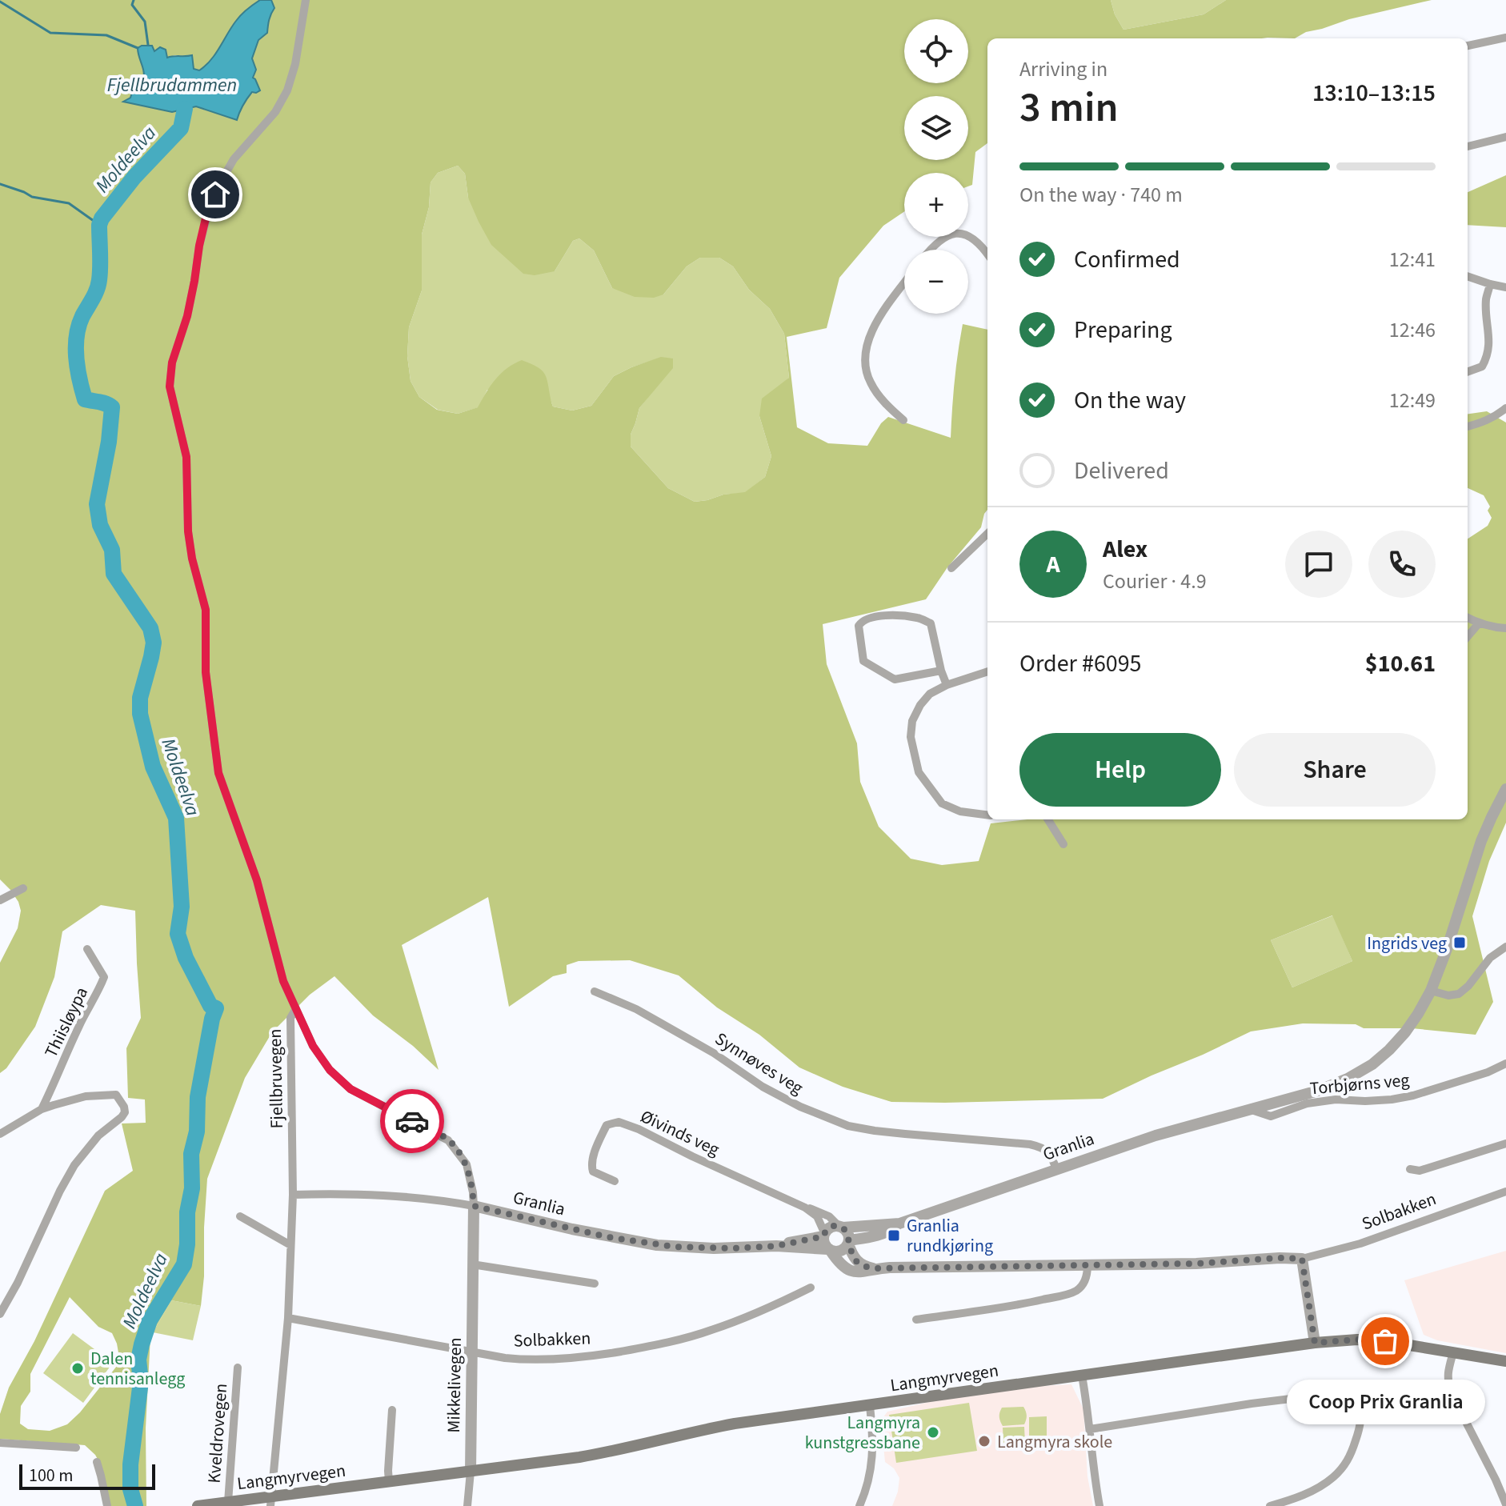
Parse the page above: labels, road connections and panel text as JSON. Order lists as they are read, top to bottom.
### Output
{
  "streets": {
    "main road": ["Langmyrvegen"],
    "street": [
      "Thiisløypa",
      "Synnøves veg",
      "Fjellbruvegen",
      "Torbjørns veg",
      "Øivinds veg",
      "Granlia",
      "Solbakken",
      "Mikkelivegen",
      "Kveldrovegen"
    ]
  },
  "crossings": [
    ["Synnøves veg", "Granlia"],
    ["Fjellbruvegen", "Granlia"],
    ["Fjellbruvegen", "Solbakken"],
    ["Fjellbruvegen", "Langmyrvegen"],
    ["Fjellbruvegen", "Mikkelivegen"],
    ["Torbjørns veg", "Granlia"],
    ["Øivinds veg", "Granlia"],
    ["Øivinds veg", "Solbakken"],
    ["Granlia", "Solbakken"],
    ["Granlia", "Mikkelivegen"],
    ["Solbakken", "Mikkelivegen"],
    ["Langmyrvegen", "Mikkelivegen"],
    ["Langmyrvegen", "Kveldrovegen"]
  ],
  "water": ["Fjellbrudammen", "Moldeelva"],
  "places": {
    "transit": ["Ingrids veg", "Granlia rundkjøring"],
    "other": [
      "Coop Prix Granlia",
      "Dalen tennisanlegg",
      "Langmyra kunstgressbane",
      "Langmyra skole"
    ]
  },
  "scale_bar": "100 m",
  "page": {
    "map_buttons": ["+", "−"],
    "heading": ["3 min", "Arriving in", "13:10–13:15"],
    "panel": [
      "Alex",
      "Courier · 4.9",
      "Order #6095",
      "$10.61"
    ],
    "bar": "On the way · 740 m",
    "list": [
      ["Confirmed", "12:41"],
      ["Preparing", "12:46"],
      ["On the way", "12:49"],
      "Delivered"
    ],
    "round": "A",
    "buttons": ["Help", "Share"],
    "bubble": "Coop Prix Granlia",
    "scale": "100 m"
  }
}
